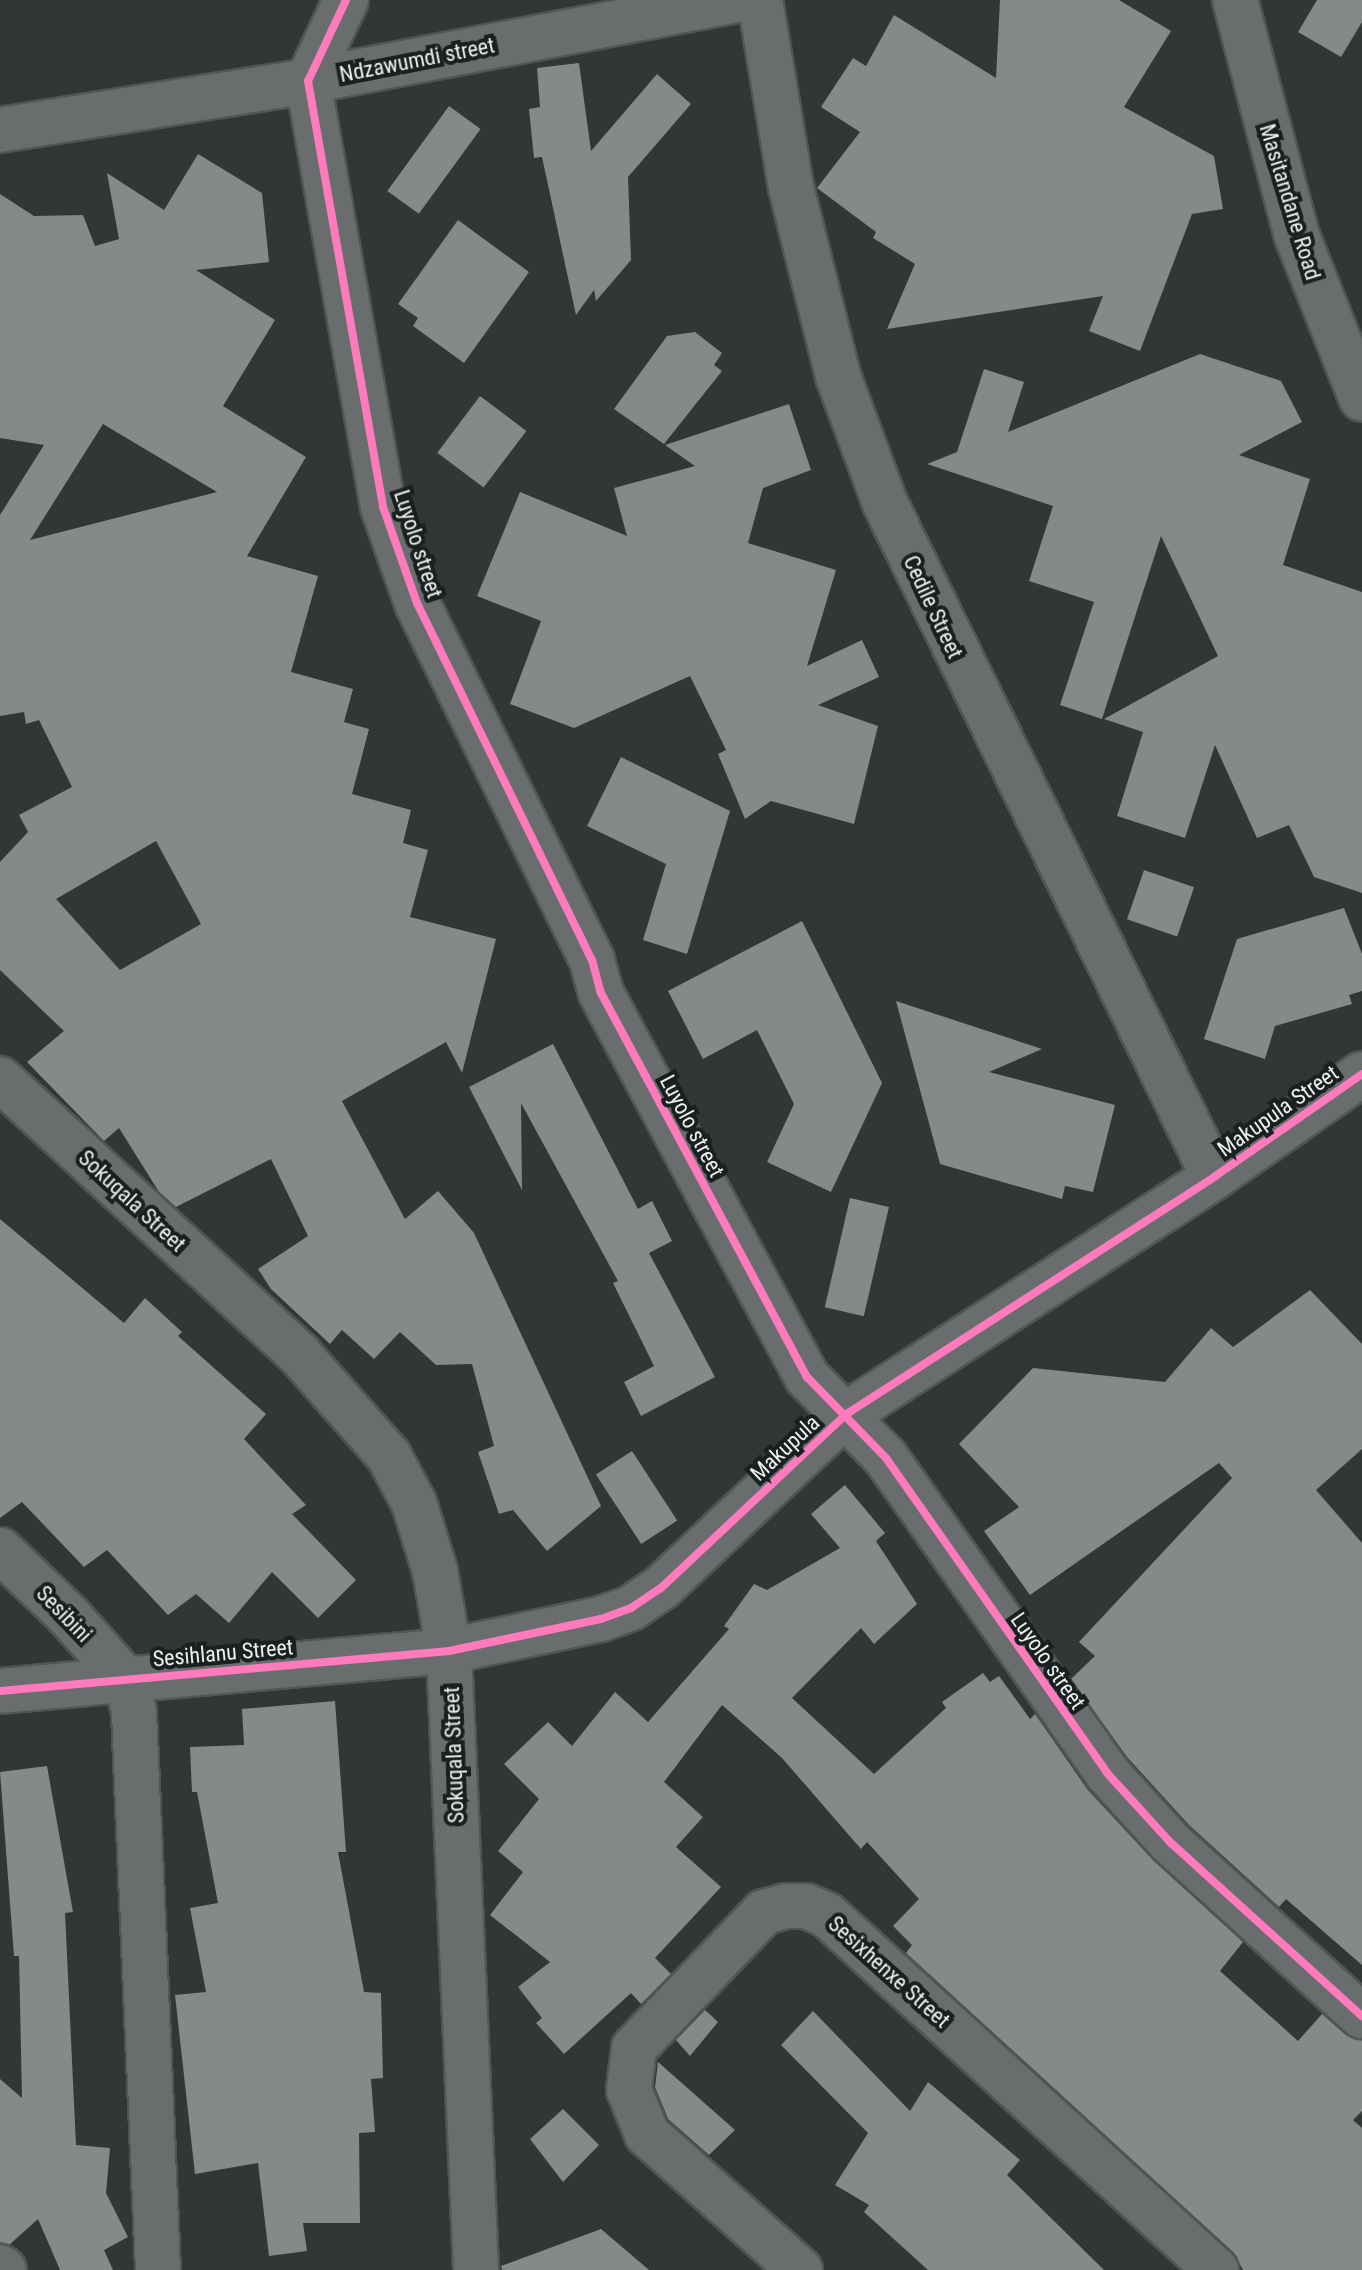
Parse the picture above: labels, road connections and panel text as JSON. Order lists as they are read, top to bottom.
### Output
{
  "streets": {
    "street": [
      "Ndzawumdi street",
      "Masitandane Road",
      "Luyolo street",
      "Cedile Street",
      "Makupula Street",
      "Sokuqala Street",
      "Makupula",
      "Sesibini",
      "Sesihlanu Street",
      "Sesixhenxe Street"
    ]
  },
  "crossings": [
    ["Ndzawumdi street", "Luyolo street"],
    ["Luyolo street", "Makupula"],
    ["Cedile Street", "Makupula Street"],
    ["Cedile Street", "Makupula"],
    ["Makupula Street", "Makupula"],
    ["Sokuqala Street", "Makupula"],
    ["Sokuqala Street", "Sesihlanu Street"],
    ["Makupula", "Sesihlanu Street"],
    ["Sesibini", "Sesihlanu Street"]
  ]
}
